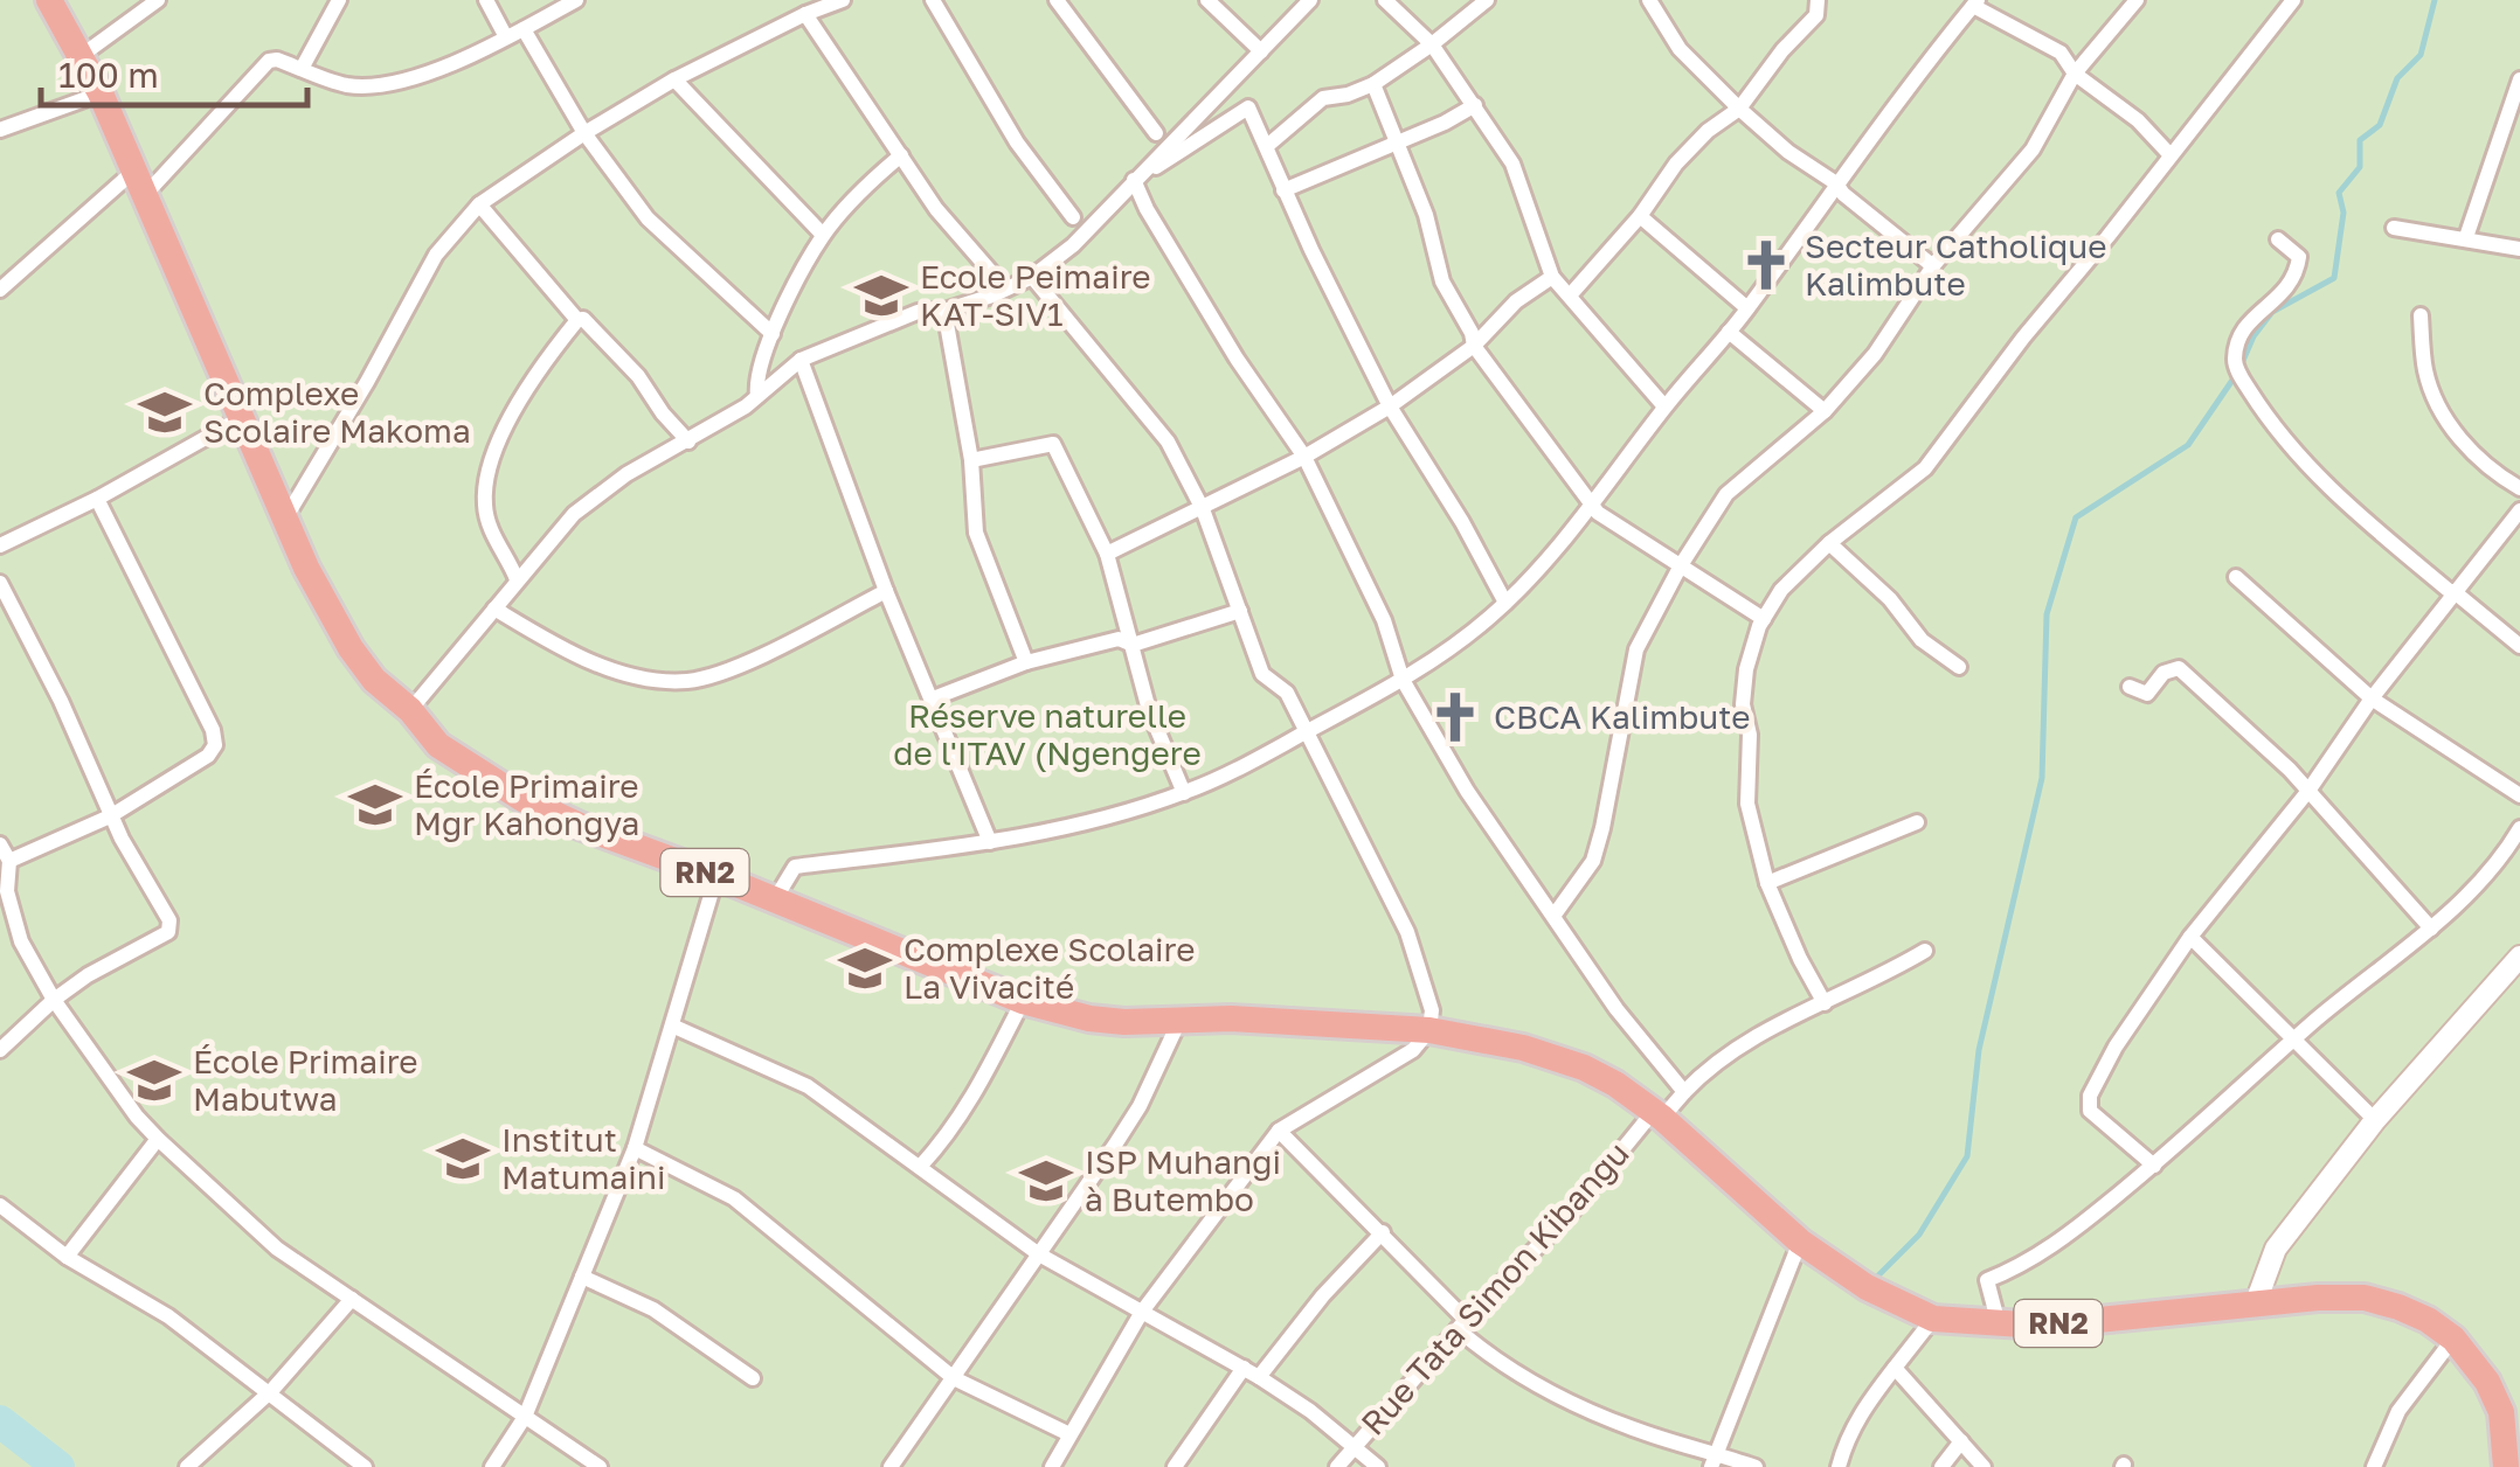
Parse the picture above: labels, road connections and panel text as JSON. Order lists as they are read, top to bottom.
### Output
{
  "streets": {
    "highway": ["RN2"],
    "street": ["Rue Tata Simon Kibangu"]
  },
  "crossings": [
    ["RN2", "Rue Tata Simon Kibangu"]
  ],
  "parks": ["Réserve naturelle de l'ITAV (Ngengere"],
  "places": {
    "church": ["Secteur Catholique Kalimbute", "CBCA Kalimbute"],
    "school or university": [
      "Ecole Peimaire KAT-SIV1",
      "Complexe Scolaire Makoma",
      "École Primaire Mgr Kahongya",
      "Complexe Scolaire La Vivacité",
      "École Primaire Mabutwa",
      "Institut Matumaini",
      "ISP Muhangi à Butembo"
    ]
  },
  "scale_bar": "100 m"
}
